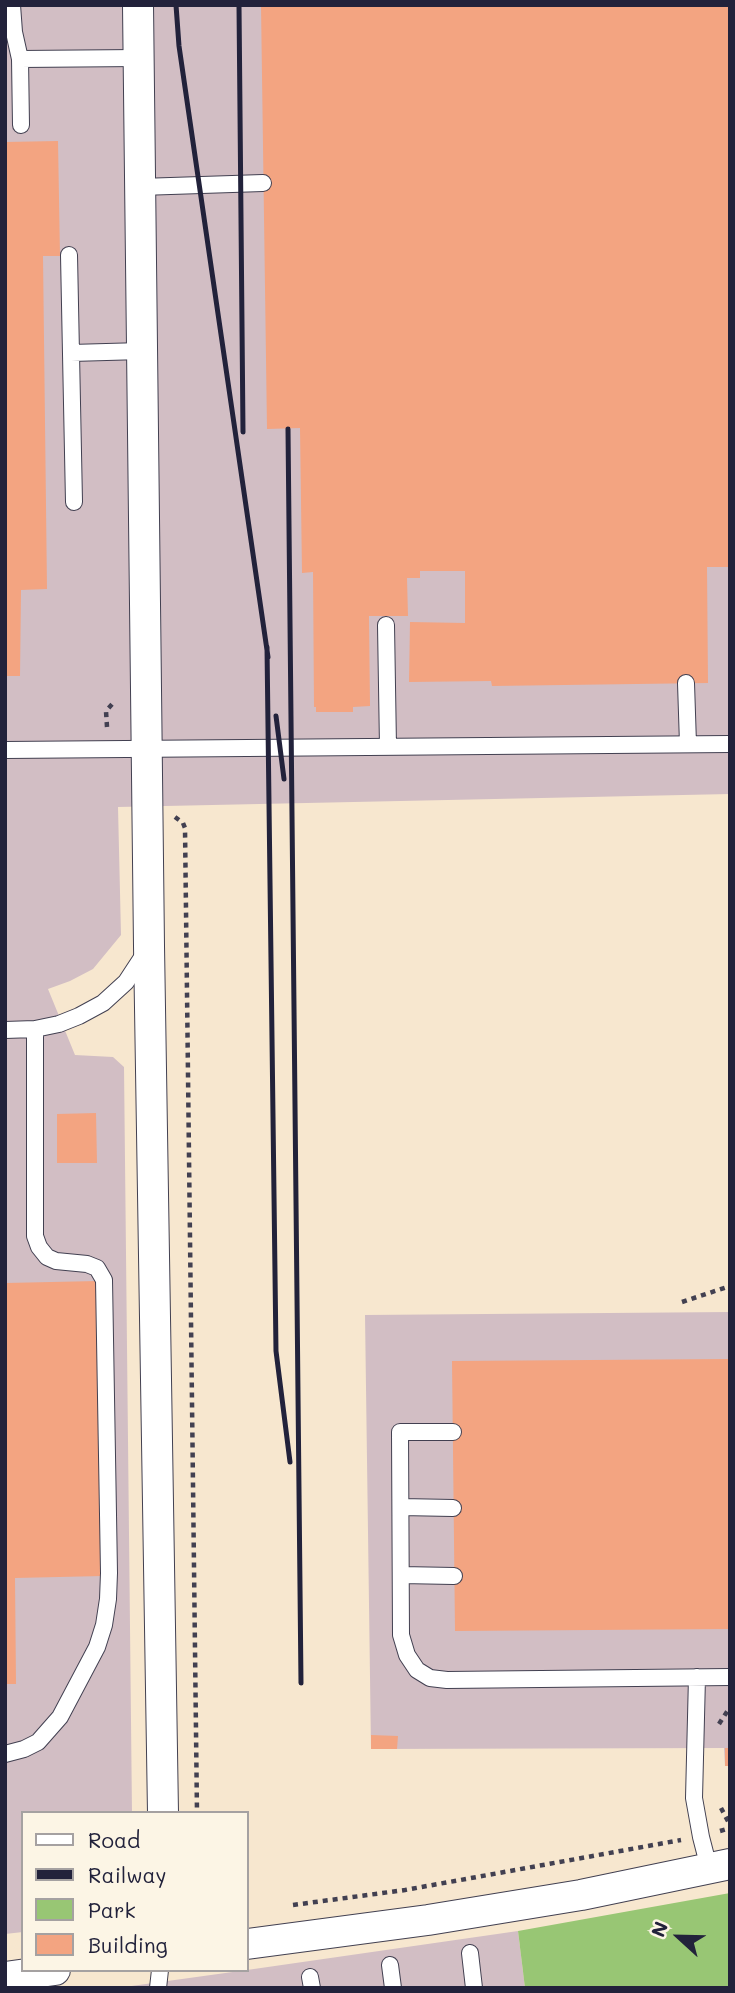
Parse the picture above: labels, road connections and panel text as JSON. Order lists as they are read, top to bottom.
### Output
{
  "legend": [
    "Road",
    "Railway",
    "Park",
    "Building"
  ],
  "north": "left"
}
